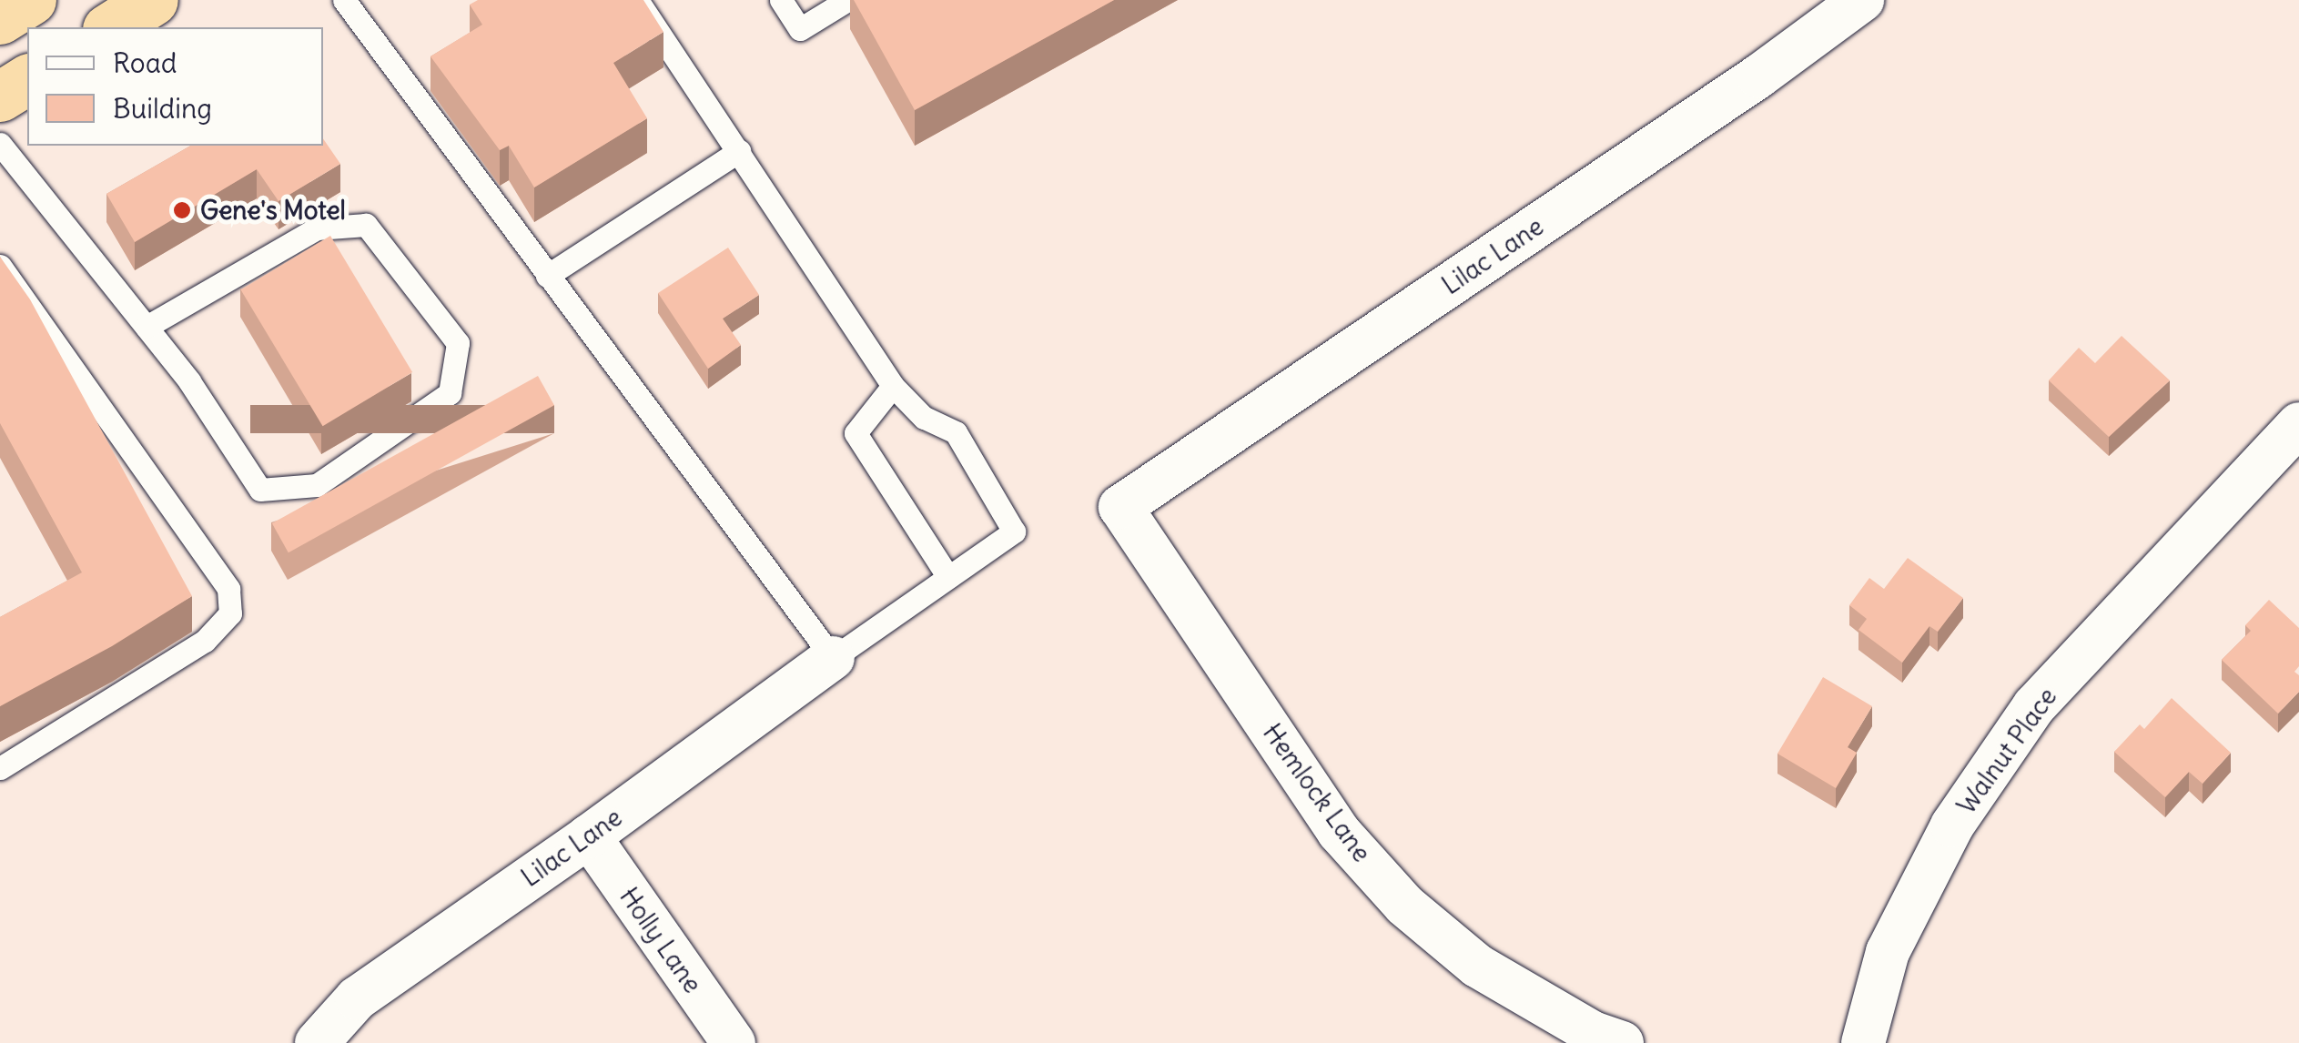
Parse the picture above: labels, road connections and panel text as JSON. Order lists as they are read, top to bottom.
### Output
{
  "streets": {
    "street": [
      "Lilac Lane",
      "Walnut Place",
      "Hemlock Lane",
      "Holly Lane"
    ]
  },
  "crossings": [
    ["Lilac Lane", "Hemlock Lane"],
    ["Lilac Lane", "Holly Lane"]
  ],
  "places": ["Gene's Motel"],
  "legend": ["Road", "Building"]
}
